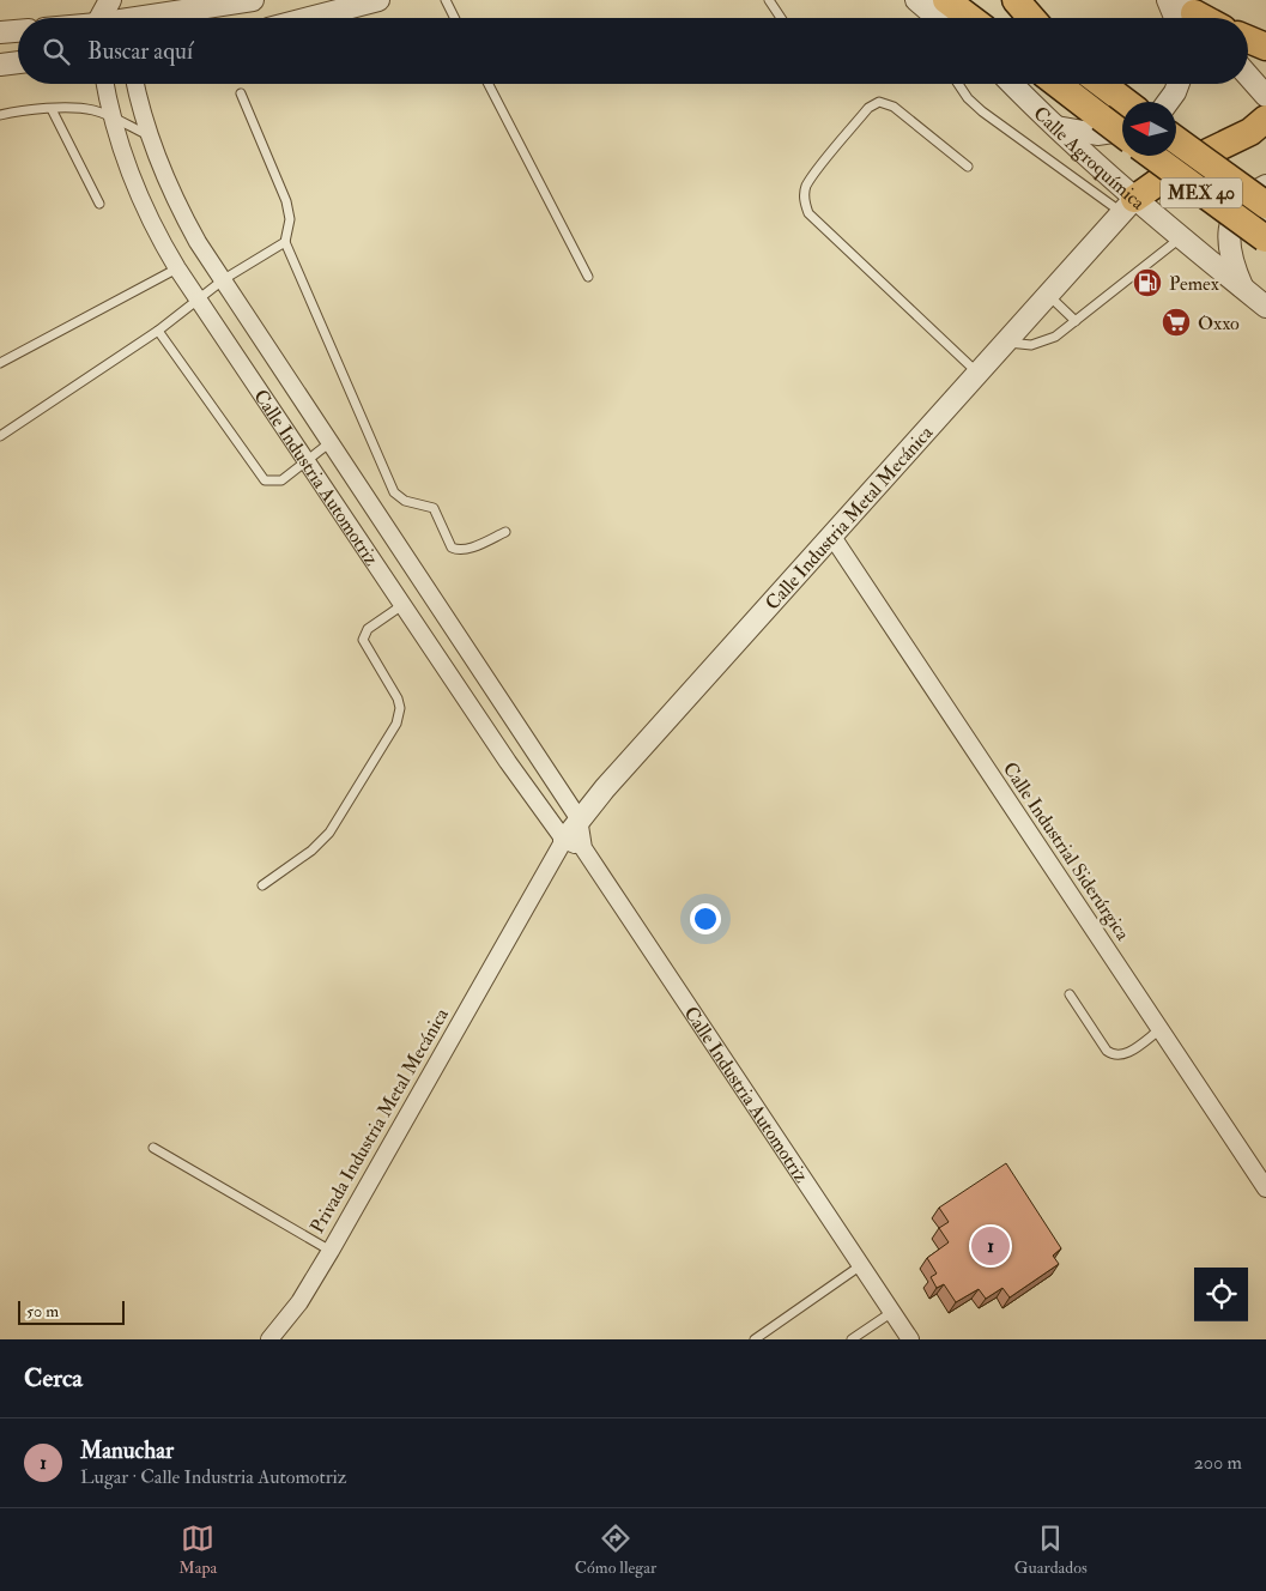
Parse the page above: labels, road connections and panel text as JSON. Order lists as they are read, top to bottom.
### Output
{
  "streets": {
    "highway": ["MEX 40"],
    "street": [
      "Calle Agroquímica",
      "Calle Industria Automotriz",
      "Calle Industria Metal Mecánica",
      "Calle Industrial Siderúrgica",
      "Privada Industria Metal Mecánica"
    ]
  },
  "crossings": [
    ["Calle Agroquímica", "Calle Industria Metal Mecánica"],
    ["Calle Industria Automotriz", "Calle Industria Metal Mecánica"],
    ["Calle Industria Automotriz", "Privada Industria Metal Mecánica"],
    ["Calle Industria Metal Mecánica", "Calle Industrial Siderúrgica"],
    ["Calle Industria Metal Mecánica", "Privada Industria Metal Mecánica"]
  ],
  "places": {
    "fuel station": ["Pemex"],
    "supermarket": ["Oxxo"]
  },
  "scale_bar": "50 m",
  "north": "left",
  "page": {
    "search": "Buscar aquí",
    "pins": "1",
    "scale": "50 m",
    "heading": "Cerca",
    "list": [
      {
        "mark": "1",
        "name": "Manuchar",
        "note": "Lugar · Calle Industria Automotriz",
        "value": "200 m"
      }
    ],
    "nav": ["Mapa", "Cómo llegar", "Guardados"]
  }
}
